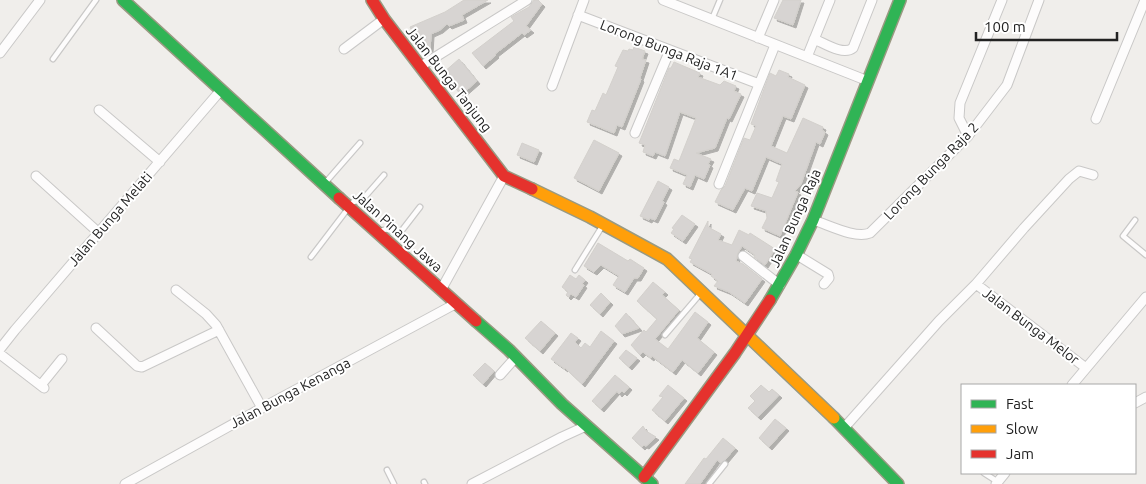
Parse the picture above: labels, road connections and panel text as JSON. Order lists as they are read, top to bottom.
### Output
{
  "streets": {
    "street": [
      "Lorong Bunga Raja 1A1",
      "Jalan Bunga Tanjung",
      "Lorong Bunga Raja 2",
      "Jalan Bunga Raja",
      "Jalan Bunga Melati",
      "Jalan Pinang Jawa",
      "Jalan Bunga Melor",
      "Jalan Bunga Kenanga"
    ]
  },
  "crossings": [
    ["Lorong Bunga Raja 2", "Jalan Bunga Raja"],
    ["Jalan Bunga Raja", "Jalan Pinang Jawa"],
    ["Jalan Bunga Melati", "Jalan Pinang Jawa"],
    ["Jalan Pinang Jawa", "Jalan Bunga Kenanga"]
  ],
  "legend": ["Fast", "Slow", "Jam"],
  "scale_bar": "100 m"
}
